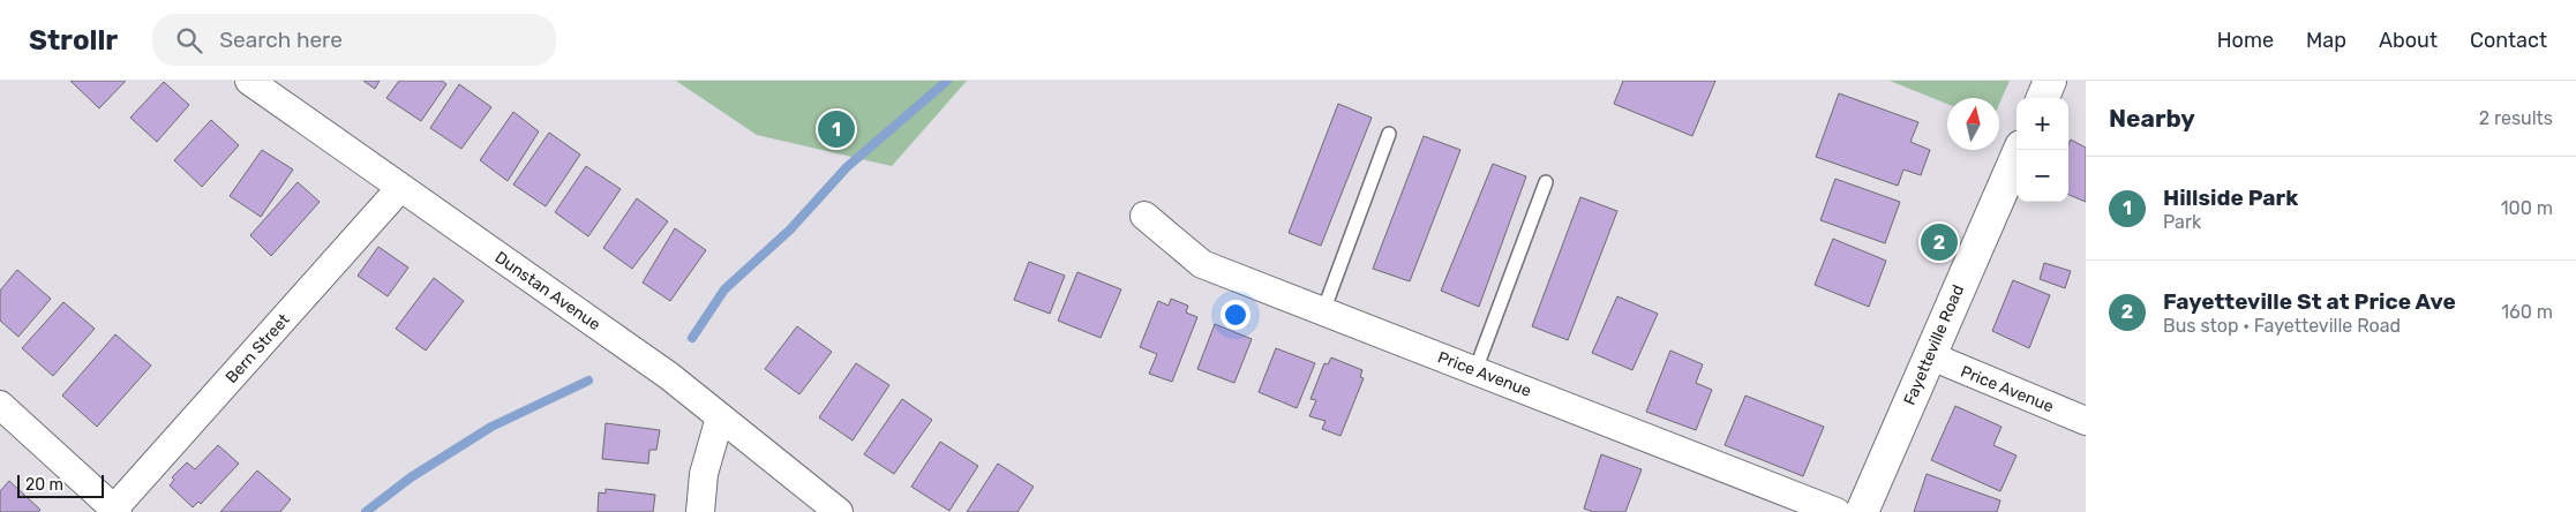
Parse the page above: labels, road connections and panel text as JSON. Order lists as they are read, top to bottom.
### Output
{
  "streets": {
    "main road": ["Fayetteville Road"],
    "street": ["Dunstan Avenue", "Bern Street", "Price Avenue"]
  },
  "crossings": [
    ["Dunstan Avenue", "Bern Street"],
    ["Fayetteville Road", "Price Avenue"]
  ],
  "scale_bar": "20 m",
  "north": "top",
  "page": {
    "header": "Strollr",
    "search": "Search here",
    "nav": [
      "Home",
      "Map",
      "About",
      "Contact"
    ],
    "heading": ["Nearby", "2 results"],
    "map_buttons": ["+", "−"],
    "pins": ["1", "2"],
    "list": [
      {
        "mark": "1",
        "name": "Hillside Park",
        "note": "Park",
        "value": "100 m"
      },
      {
        "mark": "2",
        "name": "Fayetteville St at Price Ave",
        "note": "Bus stop · Fayetteville Road",
        "value": "160 m"
      }
    ],
    "scale": "20 m"
  }
}
